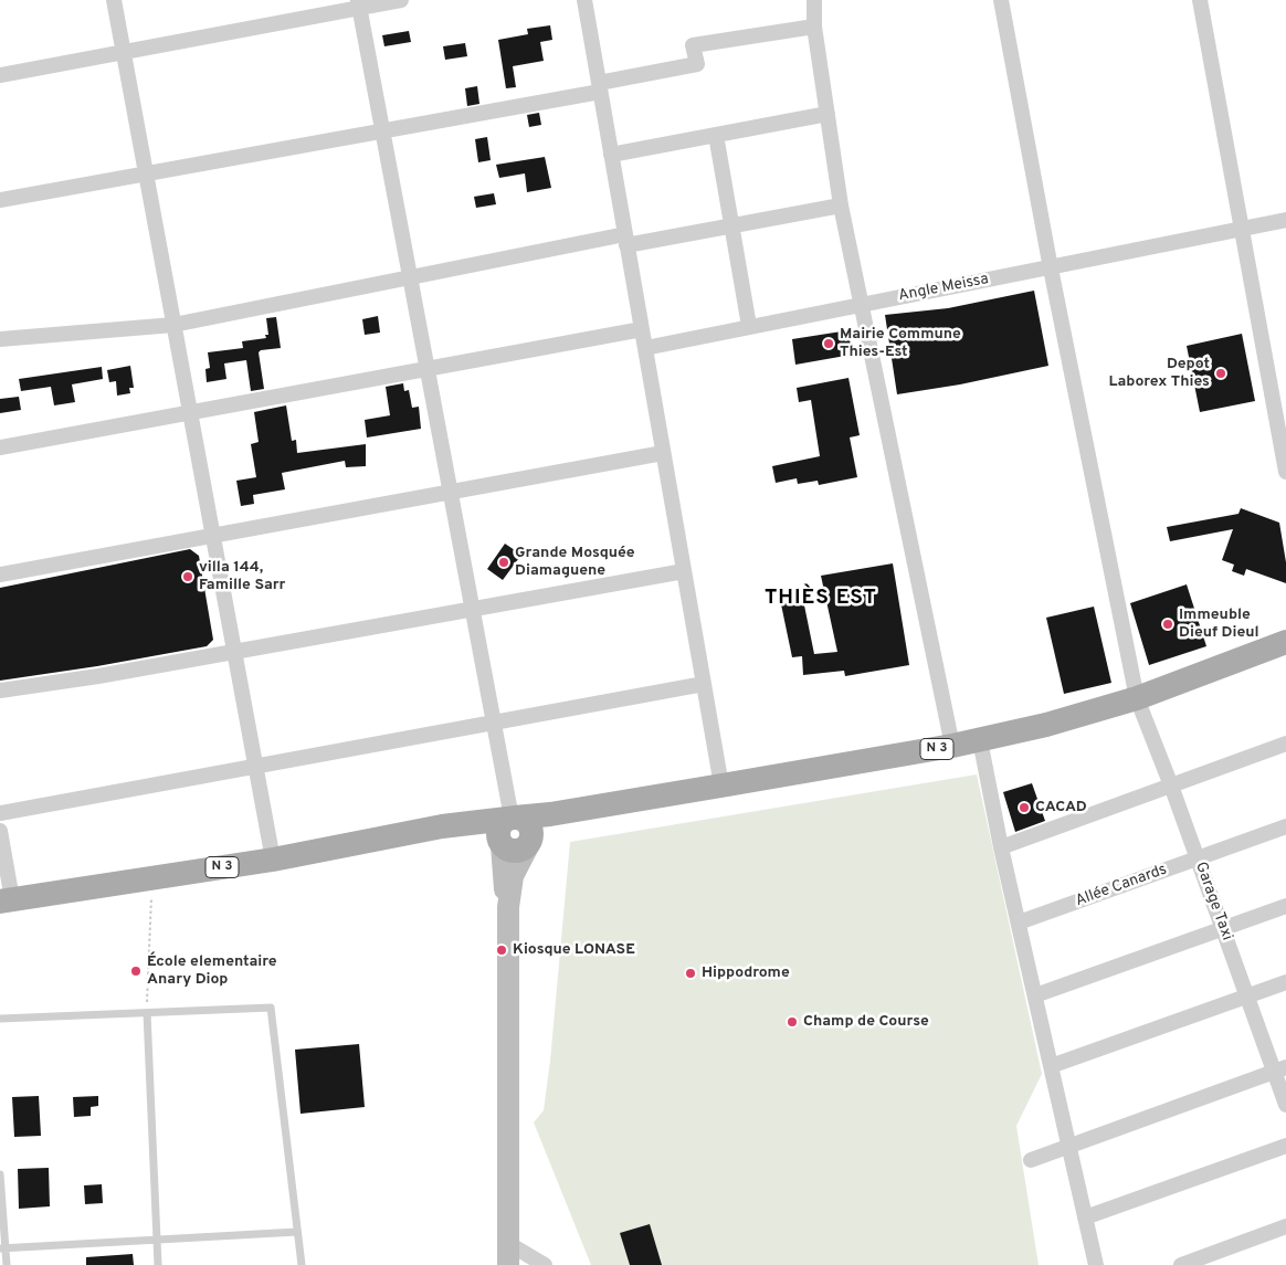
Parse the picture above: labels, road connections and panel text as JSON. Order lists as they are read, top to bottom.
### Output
{
  "streets": {
    "main road": ["N 3"],
    "street": ["Angle Meissa", "Allée Canards", "Garage Taxi"]
  },
  "crossings": [
    ["Angle Meissa", "Garage Taxi"],
    ["N 3", "Garage Taxi"],
    ["Allée Canards", "Garage Taxi"]
  ],
  "districts": ["THIÈS EST"],
  "places": [
    "Mairie Commune Thies-Est",
    "Depot Laborex Thies",
    "Grande Mosquée Diamaguene",
    "villa 144, Famille Sarr",
    "Immeuble Dieuf Dieul",
    "CACAD",
    "Kiosque LONASE",
    "École elementaire Anary Diop",
    "Hippodrome",
    "Champ de Course"
  ]
}
